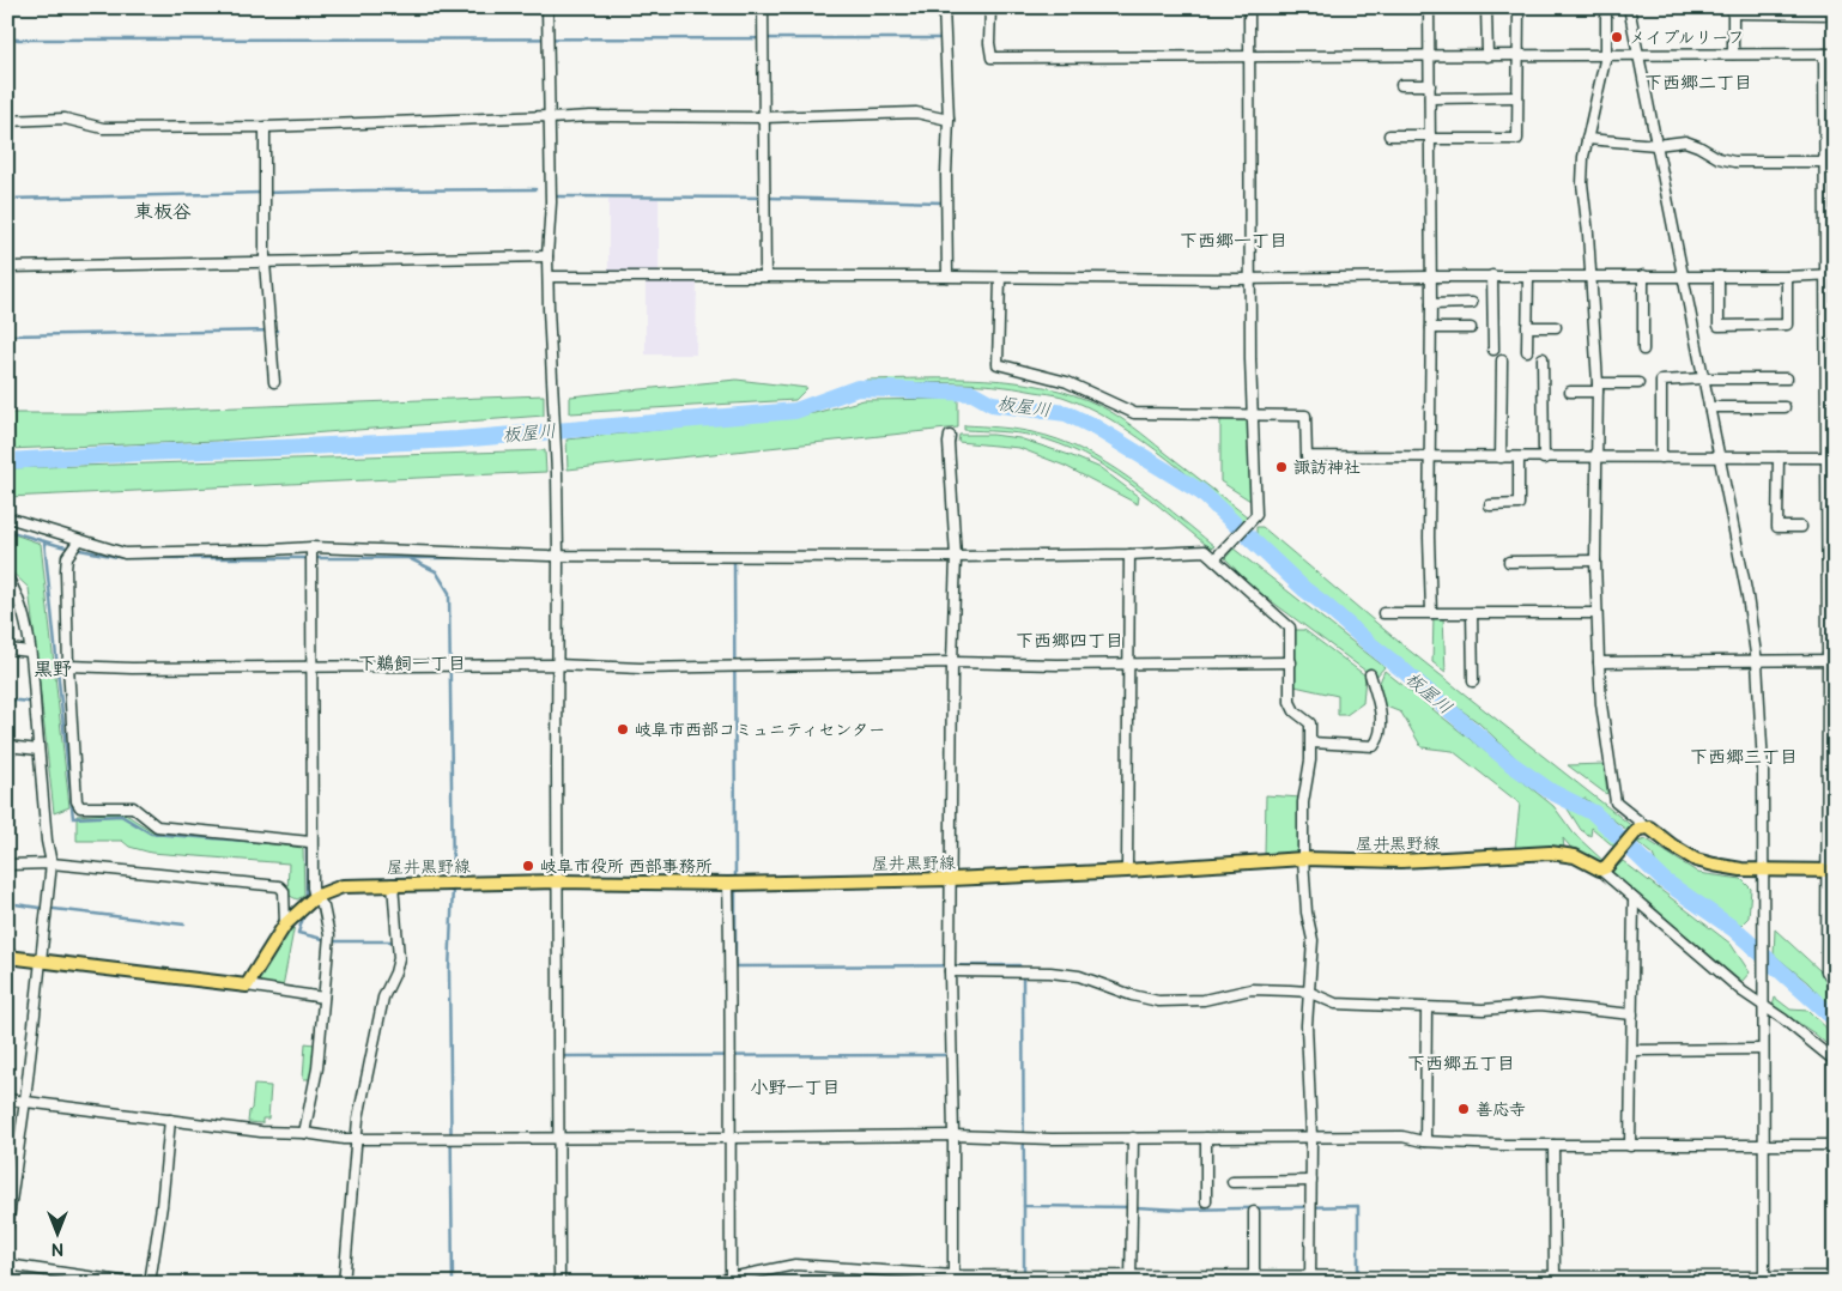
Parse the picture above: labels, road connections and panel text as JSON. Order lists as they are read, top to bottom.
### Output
{
  "streets": {
    "main road": ["屋井黒野線"]
  },
  "districts": [
    "下西郷二丁目",
    "東板谷",
    "下西郷一丁目",
    "下西郷四丁目",
    "下鵜飼一丁目",
    "黒野",
    "下西郷三丁目",
    "下西郷五丁目",
    "小野一丁目"
  ],
  "water": ["板屋川"],
  "places": [
    "メイプルリーフ",
    "諏訪神社",
    "岐阜市西部コミュニティセンター",
    "岐阜市役所 西部事務所",
    "善応寺"
  ],
  "north": "bottom"
}
